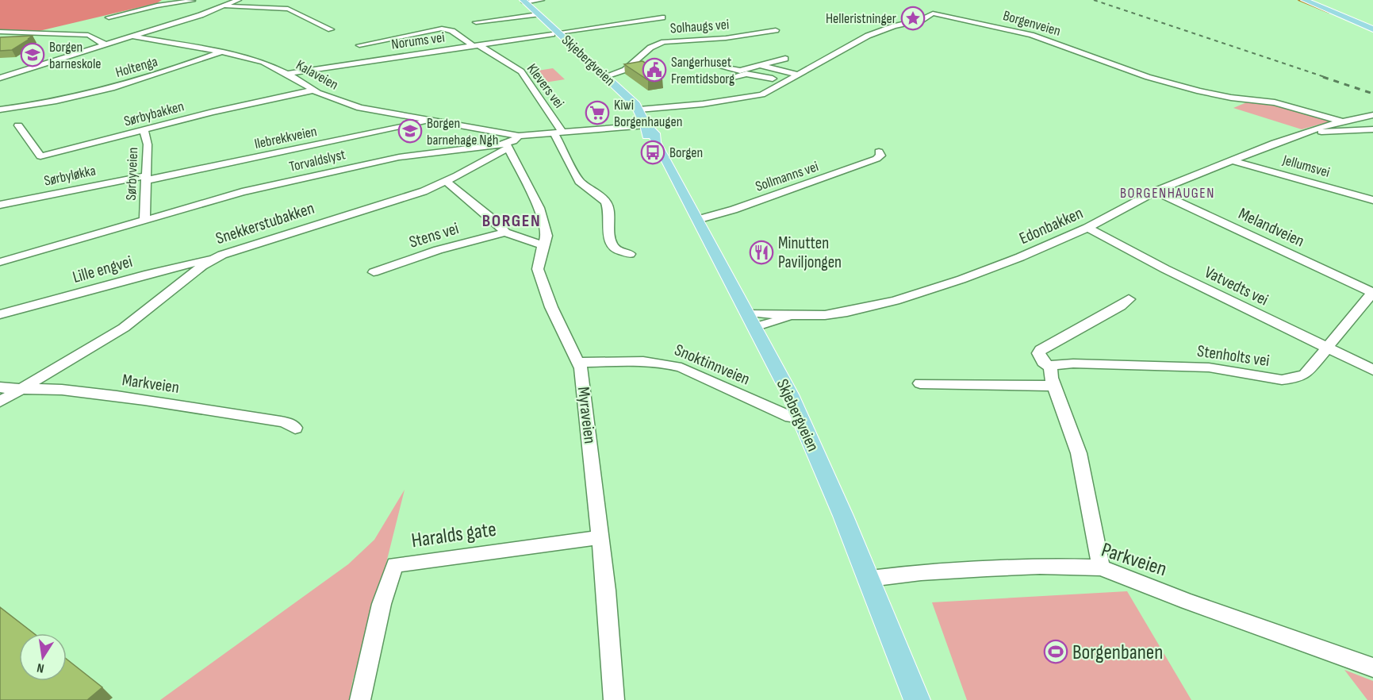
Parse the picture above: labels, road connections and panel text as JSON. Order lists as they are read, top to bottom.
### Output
{
  "streets": {
    "main road": ["Skjebergveien"],
    "street": [
      "Borgenveien",
      "Solhaugs vei",
      "Norums vei",
      "Holtenga",
      "Kalaveien",
      "Klevers vei",
      "Sørbybakken",
      "Ilebrekkveien",
      "Torvaldslyst",
      "Jellumsvei",
      "Sørbyveien",
      "Sørbyløkka",
      "Sollmanns vei",
      "Snekkerstubakken",
      "Edonbakken",
      "Melandveien",
      "Stens vei",
      "Lille engvei",
      "Vatvedts vei",
      "Stenholts vei",
      "Snoktinnveien",
      "Markveien",
      "Myraveien",
      "Haralds gate",
      "Parkveien"
    ]
  },
  "crossings": [
    ["Borgenveien", "Skjebergveien"],
    ["Borgenveien", "Edonbakken"],
    ["Solhaugs vei", "Skjebergveien"],
    ["Norums vei", "Skjebergveien"],
    ["Norums vei", "Kalaveien"],
    ["Norums vei", "Klevers vei"],
    ["Skjebergveien", "Torvaldslyst"],
    ["Skjebergveien", "Sollmanns vei"],
    ["Skjebergveien", "Edonbakken"],
    ["Skjebergveien", "Snoktinnveien"],
    ["Skjebergveien", "Parkveien"],
    ["Holtenga", "Kalaveien"],
    ["Kalaveien", "Sørbybakken"],
    ["Kalaveien", "Ilebrekkveien"],
    ["Kalaveien", "Torvaldslyst"],
    ["Klevers vei", "Torvaldslyst"],
    ["Sørbybakken", "Sørbyveien"],
    ["Ilebrekkveien", "Sørbyveien"],
    ["Ilebrekkveien", "Sørbyløkka"],
    ["Torvaldslyst", "Sørbyveien"],
    ["Torvaldslyst", "Snekkerstubakken"],
    ["Torvaldslyst", "Myraveien"],
    ["Jellumsvei", "Edonbakken"],
    ["Sørbyveien", "Sørbyløkka"],
    ["Snekkerstubakken", "Lille engvei"],
    ["Snekkerstubakken", "Markveien"],
    ["Snekkerstubakken", "Myraveien"],
    ["Edonbakken", "Melandveien"],
    ["Edonbakken", "Vatvedts vei"],
    ["Melandveien", "Stenholts vei"],
    ["Vatvedts vei", "Stenholts vei"],
    ["Snoktinnveien", "Myraveien"],
    ["Myraveien", "Haralds gate"]
  ],
  "districts": ["BORGENHAUGEN", "BORGEN"],
  "places": {
    "place": ["Helleristninger"],
    "school or university": ["Borgen barneskole", "Borgen barnehage Ngh"],
    "public building": ["Sangerhuset Fremtidsborg"],
    "supermarket": ["Kiwi Borgenhaugen"],
    "bus stop": ["Borgen"],
    "restaurant": ["Minutten Paviljongen"],
    "sports": ["Borgenbanen"]
  },
  "north": "bottom"
}
